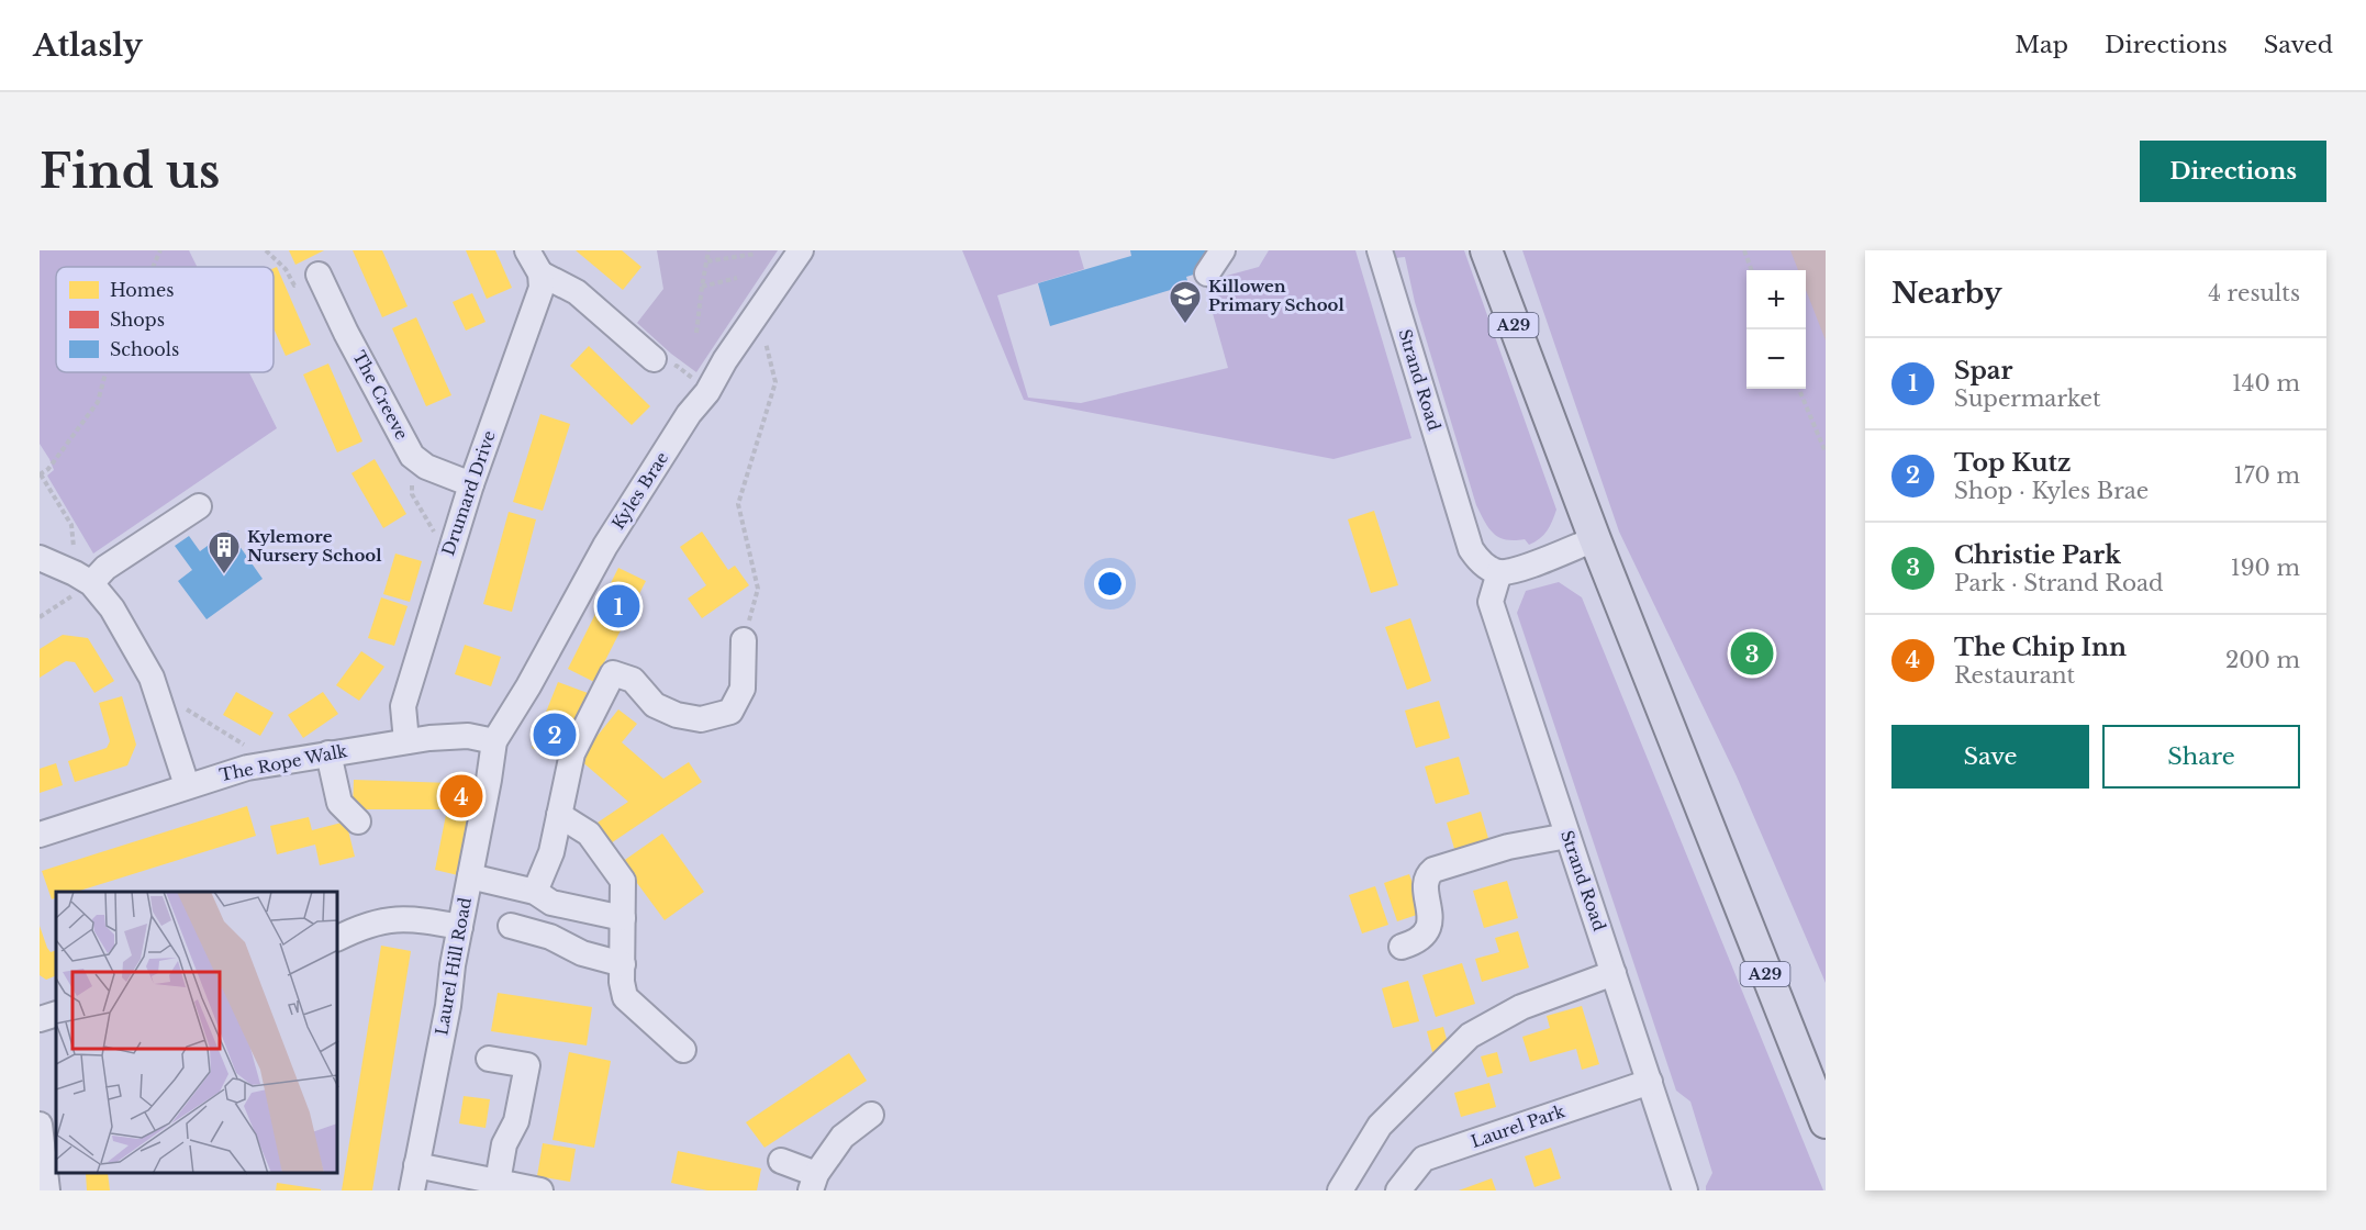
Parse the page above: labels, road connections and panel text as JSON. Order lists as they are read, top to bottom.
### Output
{
  "streets": {
    "main road": ["A29"],
    "street": [
      "Strand Road",
      "The Creeve",
      "Kyles Brae",
      "Drumard Drive",
      "The Rope Walk",
      "Laurel Hill Road",
      "Laurel Park"
    ]
  },
  "crossings": [
    ["Strand Road", "Laurel Park"],
    ["The Creeve", "Drumard Drive"],
    ["Kyles Brae", "The Rope Walk"],
    ["Kyles Brae", "Laurel Hill Road"],
    ["Drumard Drive", "The Rope Walk"],
    ["The Rope Walk", "Laurel Hill Road"]
  ],
  "places": {
    "school or university": ["Killowen Primary School"],
    "building": ["Kylemore Nursery School"]
  },
  "legend": ["Homes", "Shops", "Schools"],
  "page": {
    "header": "Atlasly",
    "nav": ["Map", "Directions", "Saved"],
    "buttons": [
      "Directions",
      ["Save", "Share"]
    ],
    "title": "Find us",
    "heading": ["Nearby", "4 results"],
    "map_buttons": ["+", "−"],
    "list": [
      {
        "mark": "1",
        "name": "Spar",
        "note": "Supermarket",
        "value": "140 m"
      },
      {
        "mark": "2",
        "name": "Top Kutz",
        "note": "Shop · Kyles Brae",
        "value": "170 m"
      },
      {
        "mark": "3",
        "name": "Christie Park",
        "note": "Park · Strand Road",
        "value": "190 m"
      },
      {
        "mark": "4",
        "name": "The Chip Inn",
        "note": "Restaurant",
        "value": "200 m"
      }
    ],
    "pins": [
      "1",
      "3",
      "2",
      "4"
    ]
  }
}
